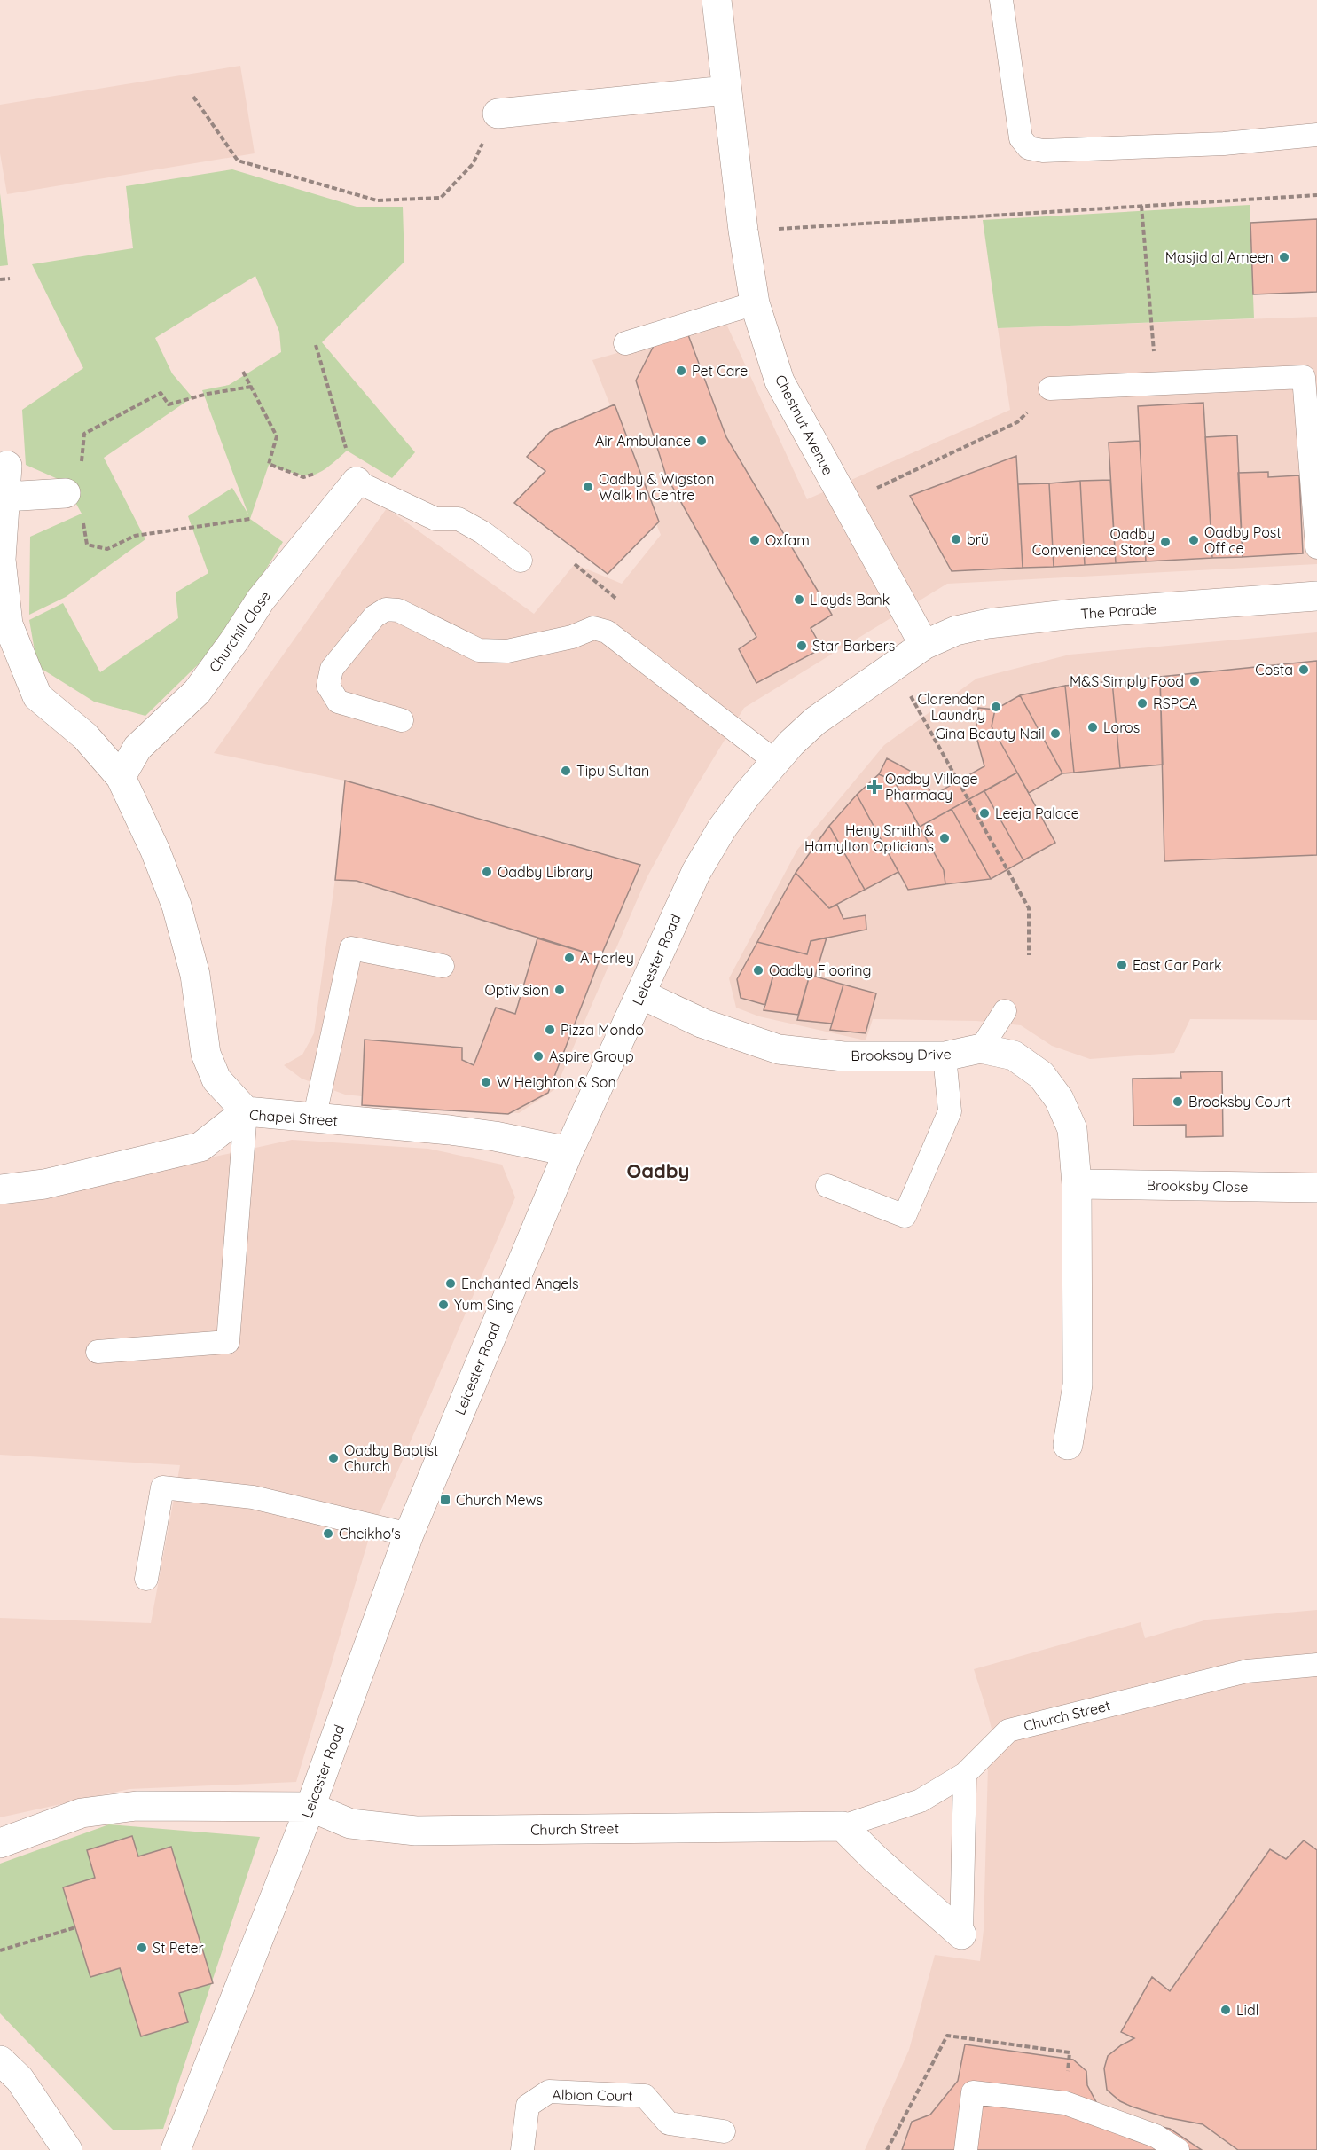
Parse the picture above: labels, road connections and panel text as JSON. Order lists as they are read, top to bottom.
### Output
{
  "streets": {
    "street": [
      "Chestnut Avenue",
      "The Parade",
      "Churchill Close",
      "Leicester Road",
      "Brooksby Drive",
      "Chapel Street",
      "Brooksby Close",
      "Church Street"
    ],
    "lane": ["Albion Court"]
  },
  "crossings": [
    ["Chestnut Avenue", "The Parade"],
    ["Chestnut Avenue", "Leicester Road"],
    ["The Parade", "Leicester Road"],
    ["Leicester Road", "Brooksby Drive"],
    ["Leicester Road", "Chapel Street"],
    ["Leicester Road", "Church Street"],
    ["Brooksby Drive", "Brooksby Close"]
  ],
  "districts": ["Oadby"],
  "places": {
    "other": [
      "Masjid al Ameen",
      "Pet Care",
      "Air Ambulance",
      "Oadby & Wigston Walk In Centre",
      "brü",
      "Oxfam",
      "Oadby Post Office",
      "Oadby Convenience Store",
      "Lloyds Bank",
      "Star Barbers",
      "Costa",
      "M&S Simply Food",
      "RSPCA",
      "Clarendon Laundry",
      "Loros",
      "Gina Beauty Nail",
      "Tipu Sultan",
      "Leeja Palace",
      "Heny Smith & Hamylton Opticians",
      "Oadby Library",
      "A Farley",
      "East Car Park",
      "Oadby Flooring",
      "Optivision",
      "Pizza Mondo",
      "Aspire Group",
      "W Heighton & Son",
      "Brooksby Court",
      "Enchanted Angels",
      "Yum Sing",
      "Oadby Baptist Church",
      "Cheikho's",
      "St Peter",
      "Lidl"
    ],
    "health": ["Oadby Village Pharmacy"],
    "transit": ["Church Mews"]
  }
}
